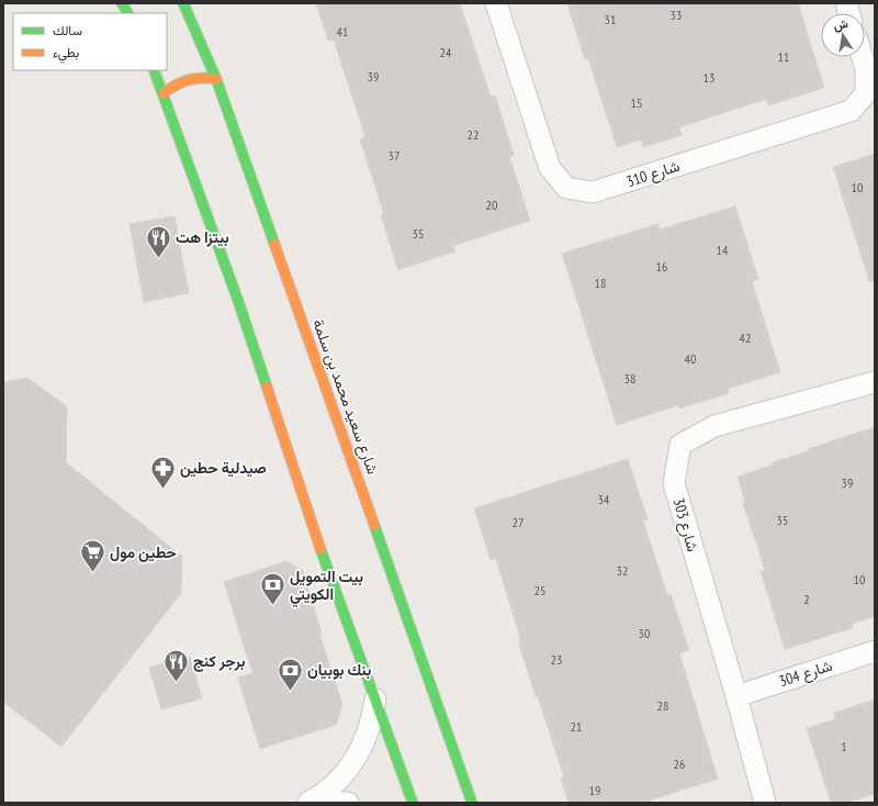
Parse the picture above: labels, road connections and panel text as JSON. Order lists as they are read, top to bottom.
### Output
{
  "streets": {
    "street": [
      "شارع 310",
      "شارع سعيد محمد بن سلمة",
      "شارع 303",
      "شارع 304"
    ]
  },
  "crossings": [
    ["شارع 303", "شارع 304"]
  ],
  "places": {
    "restaurant": ["بيتزا هت", "برجر كنج"],
    "pharmacy": ["صيدلية حطين"],
    "supermarket": ["حطين مول"],
    "bank": ["بيت التمويل الكويتي", "بنك بوبيان"]
  },
  "house_numbers": [
    "33",
    "31",
    "41",
    "24",
    "11",
    "39",
    "13",
    "15",
    "22",
    "37",
    "10",
    "20",
    "35",
    "14",
    "16",
    "18",
    "42",
    "40",
    "38",
    "39",
    "34",
    "35",
    "27",
    "32",
    "10",
    "25",
    "2",
    "30",
    "23",
    "28",
    "21",
    "1",
    "26",
    "19"
  ],
  "legend": ["سالك", "بطيء"],
  "north": "top"
}
